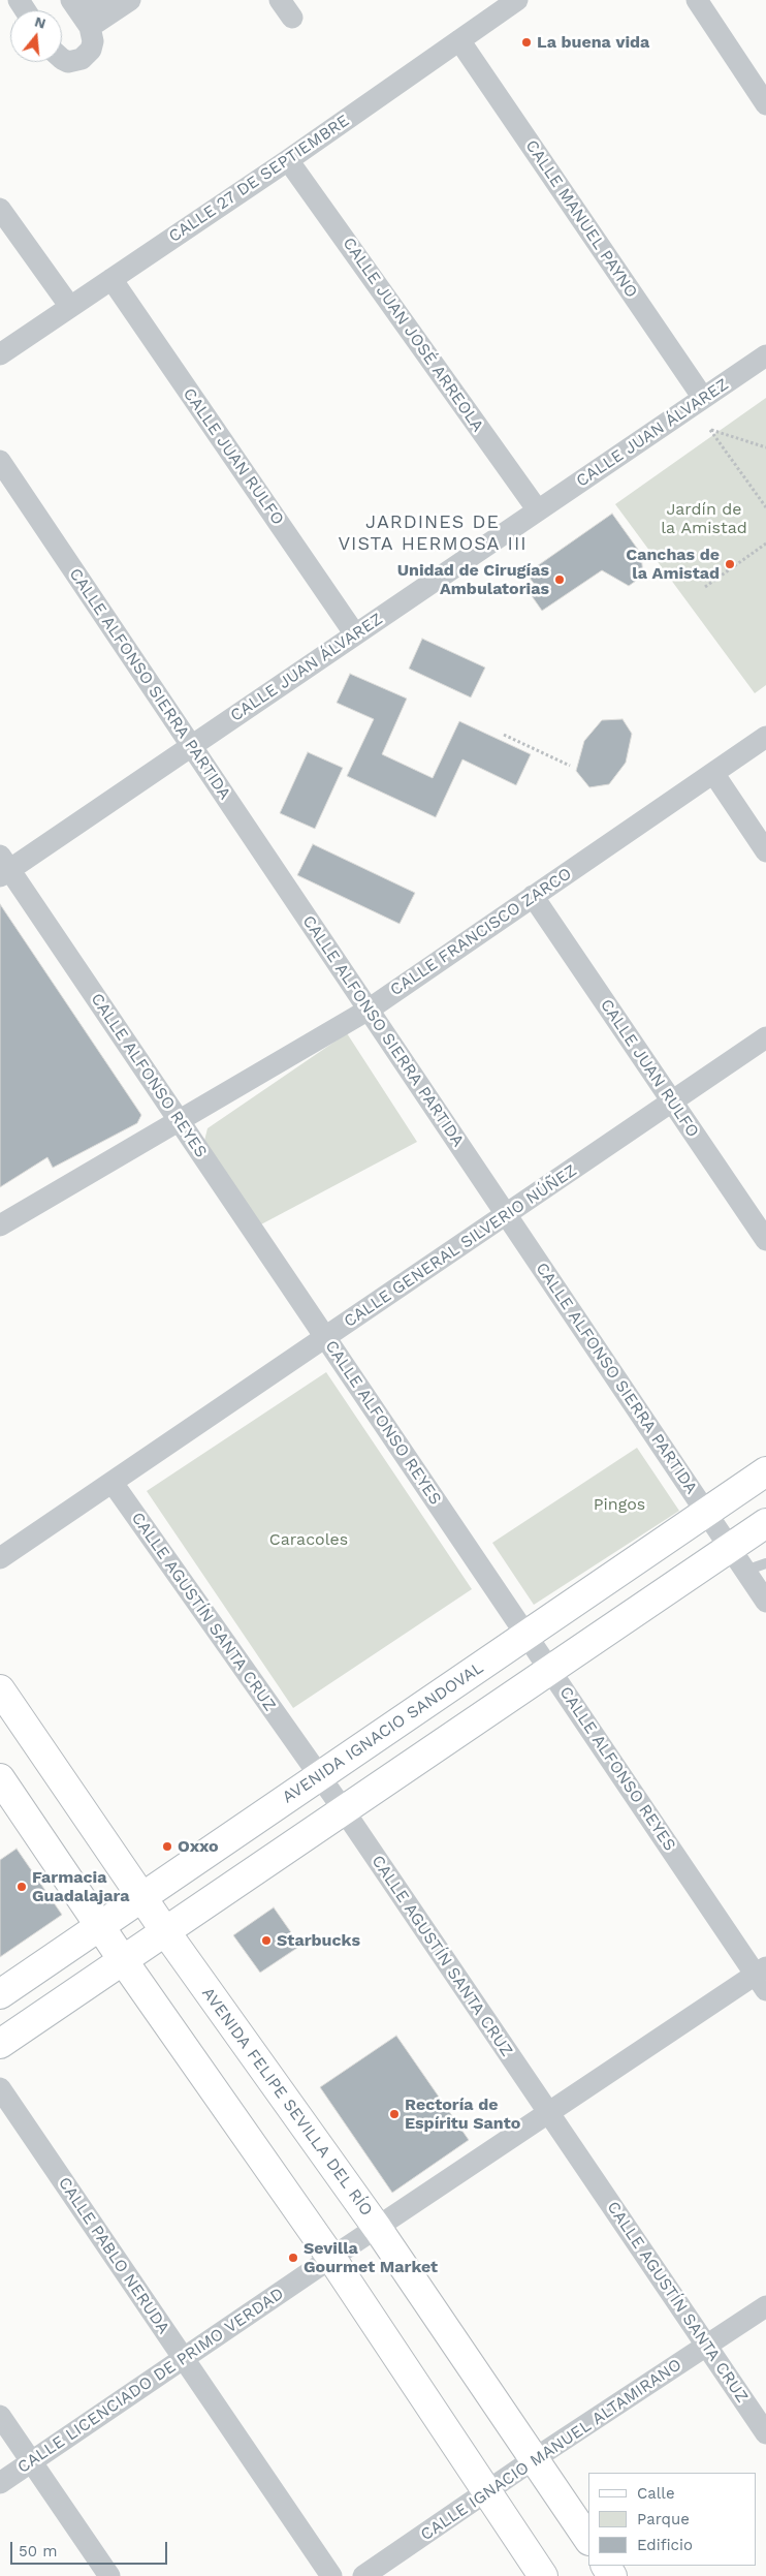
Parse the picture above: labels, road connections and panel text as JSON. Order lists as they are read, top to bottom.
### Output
{
  "streets": {
    "main road": ["AVENIDA IGNACIO SANDOVAL", "AVENIDA FELIPE SEVILLA DEL RÍO"],
    "street": [
      "CALLE 27 DE SEPTIEMBRE",
      "CALLE MANUEL PAYNO",
      "CALLE JUAN JOSÉ ARREOLA",
      "CALLE JUAN ÁLVAREZ",
      "CALLE JUAN RULFO",
      "CALLE ALFONSO SIERRA PARTIDA",
      "CALLE FRANCISCO ZARCO",
      "CALLE ALFONSO REYES",
      "CALLE GENERAL SILVERIO NÚÑEZ",
      "CALLE AGUSTÍN SANTA CRUZ",
      "CALLE PABLO NERUDA",
      "CALLE LICENCIADO DE PRIMO VERDAD",
      "CALLE IGNACIO MANUEL ALTAMIRANO"
    ]
  },
  "crossings": [
    ["CALLE 27 DE SEPTIEMBRE", "CALLE MANUEL PAYNO"],
    ["CALLE 27 DE SEPTIEMBRE", "CALLE JUAN JOSÉ ARREOLA"],
    ["CALLE 27 DE SEPTIEMBRE", "CALLE JUAN RULFO"],
    ["CALLE MANUEL PAYNO", "CALLE JUAN ÁLVAREZ"],
    ["CALLE JUAN JOSÉ ARREOLA", "CALLE JUAN ÁLVAREZ"],
    ["CALLE JUAN ÁLVAREZ", "CALLE JUAN RULFO"],
    ["CALLE JUAN ÁLVAREZ", "CALLE ALFONSO SIERRA PARTIDA"],
    ["CALLE JUAN ÁLVAREZ", "CALLE ALFONSO REYES"],
    ["CALLE JUAN RULFO", "CALLE FRANCISCO ZARCO"],
    ["CALLE JUAN RULFO", "CALLE GENERAL SILVERIO NÚÑEZ"],
    ["CALLE ALFONSO SIERRA PARTIDA", "CALLE FRANCISCO ZARCO"],
    ["CALLE ALFONSO SIERRA PARTIDA", "CALLE GENERAL SILVERIO NÚÑEZ"],
    ["CALLE ALFONSO SIERRA PARTIDA", "AVENIDA IGNACIO SANDOVAL"],
    ["CALLE FRANCISCO ZARCO", "CALLE ALFONSO REYES"],
    ["CALLE ALFONSO REYES", "CALLE GENERAL SILVERIO NÚÑEZ"],
    ["CALLE ALFONSO REYES", "AVENIDA IGNACIO SANDOVAL"],
    ["CALLE ALFONSO REYES", "CALLE LICENCIADO DE PRIMO VERDAD"],
    ["CALLE GENERAL SILVERIO NÚÑEZ", "CALLE AGUSTÍN SANTA CRUZ"],
    ["CALLE AGUSTÍN SANTA CRUZ", "AVENIDA IGNACIO SANDOVAL"],
    ["CALLE AGUSTÍN SANTA CRUZ", "CALLE LICENCIADO DE PRIMO VERDAD"],
    ["CALLE AGUSTÍN SANTA CRUZ", "CALLE IGNACIO MANUEL ALTAMIRANO"],
    ["AVENIDA IGNACIO SANDOVAL", "AVENIDA FELIPE SEVILLA DEL RÍO"],
    ["AVENIDA FELIPE SEVILLA DEL RÍO", "CALLE LICENCIADO DE PRIMO VERDAD"],
    ["AVENIDA FELIPE SEVILLA DEL RÍO", "CALLE IGNACIO MANUEL ALTAMIRANO"],
    ["CALLE PABLO NERUDA", "CALLE LICENCIADO DE PRIMO VERDAD"]
  ],
  "districts": ["JARDINES DE VISTA HERMOSA III"],
  "parks": ["Jardín de la Amistad", "Pingos", "Caracoles"],
  "places": [
    "La buena vida",
    "Canchas de la Amistad",
    "Unidad de Cirugías Ambulatorias",
    "Oxxo",
    "Farmacia Guadalajara",
    "Starbucks",
    "Rectoría de Espíritu Santo",
    "Sevilla Gourmet Market"
  ],
  "legend": ["Calle", "Parque", "Edificio"],
  "scale_bar": "50 m",
  "north": "top"
}
